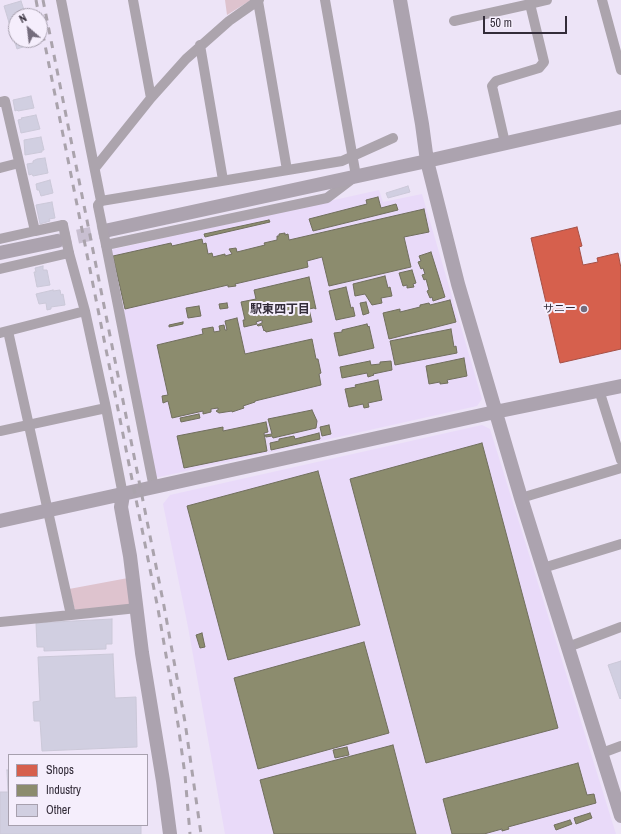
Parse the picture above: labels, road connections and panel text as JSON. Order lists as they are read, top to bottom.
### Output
{
  "districts": ["駅東四丁目"],
  "places": ["サニー"],
  "legend": ["Shops", "Industry", "Other"],
  "scale_bar": "50 m",
  "north": "top left"
}
